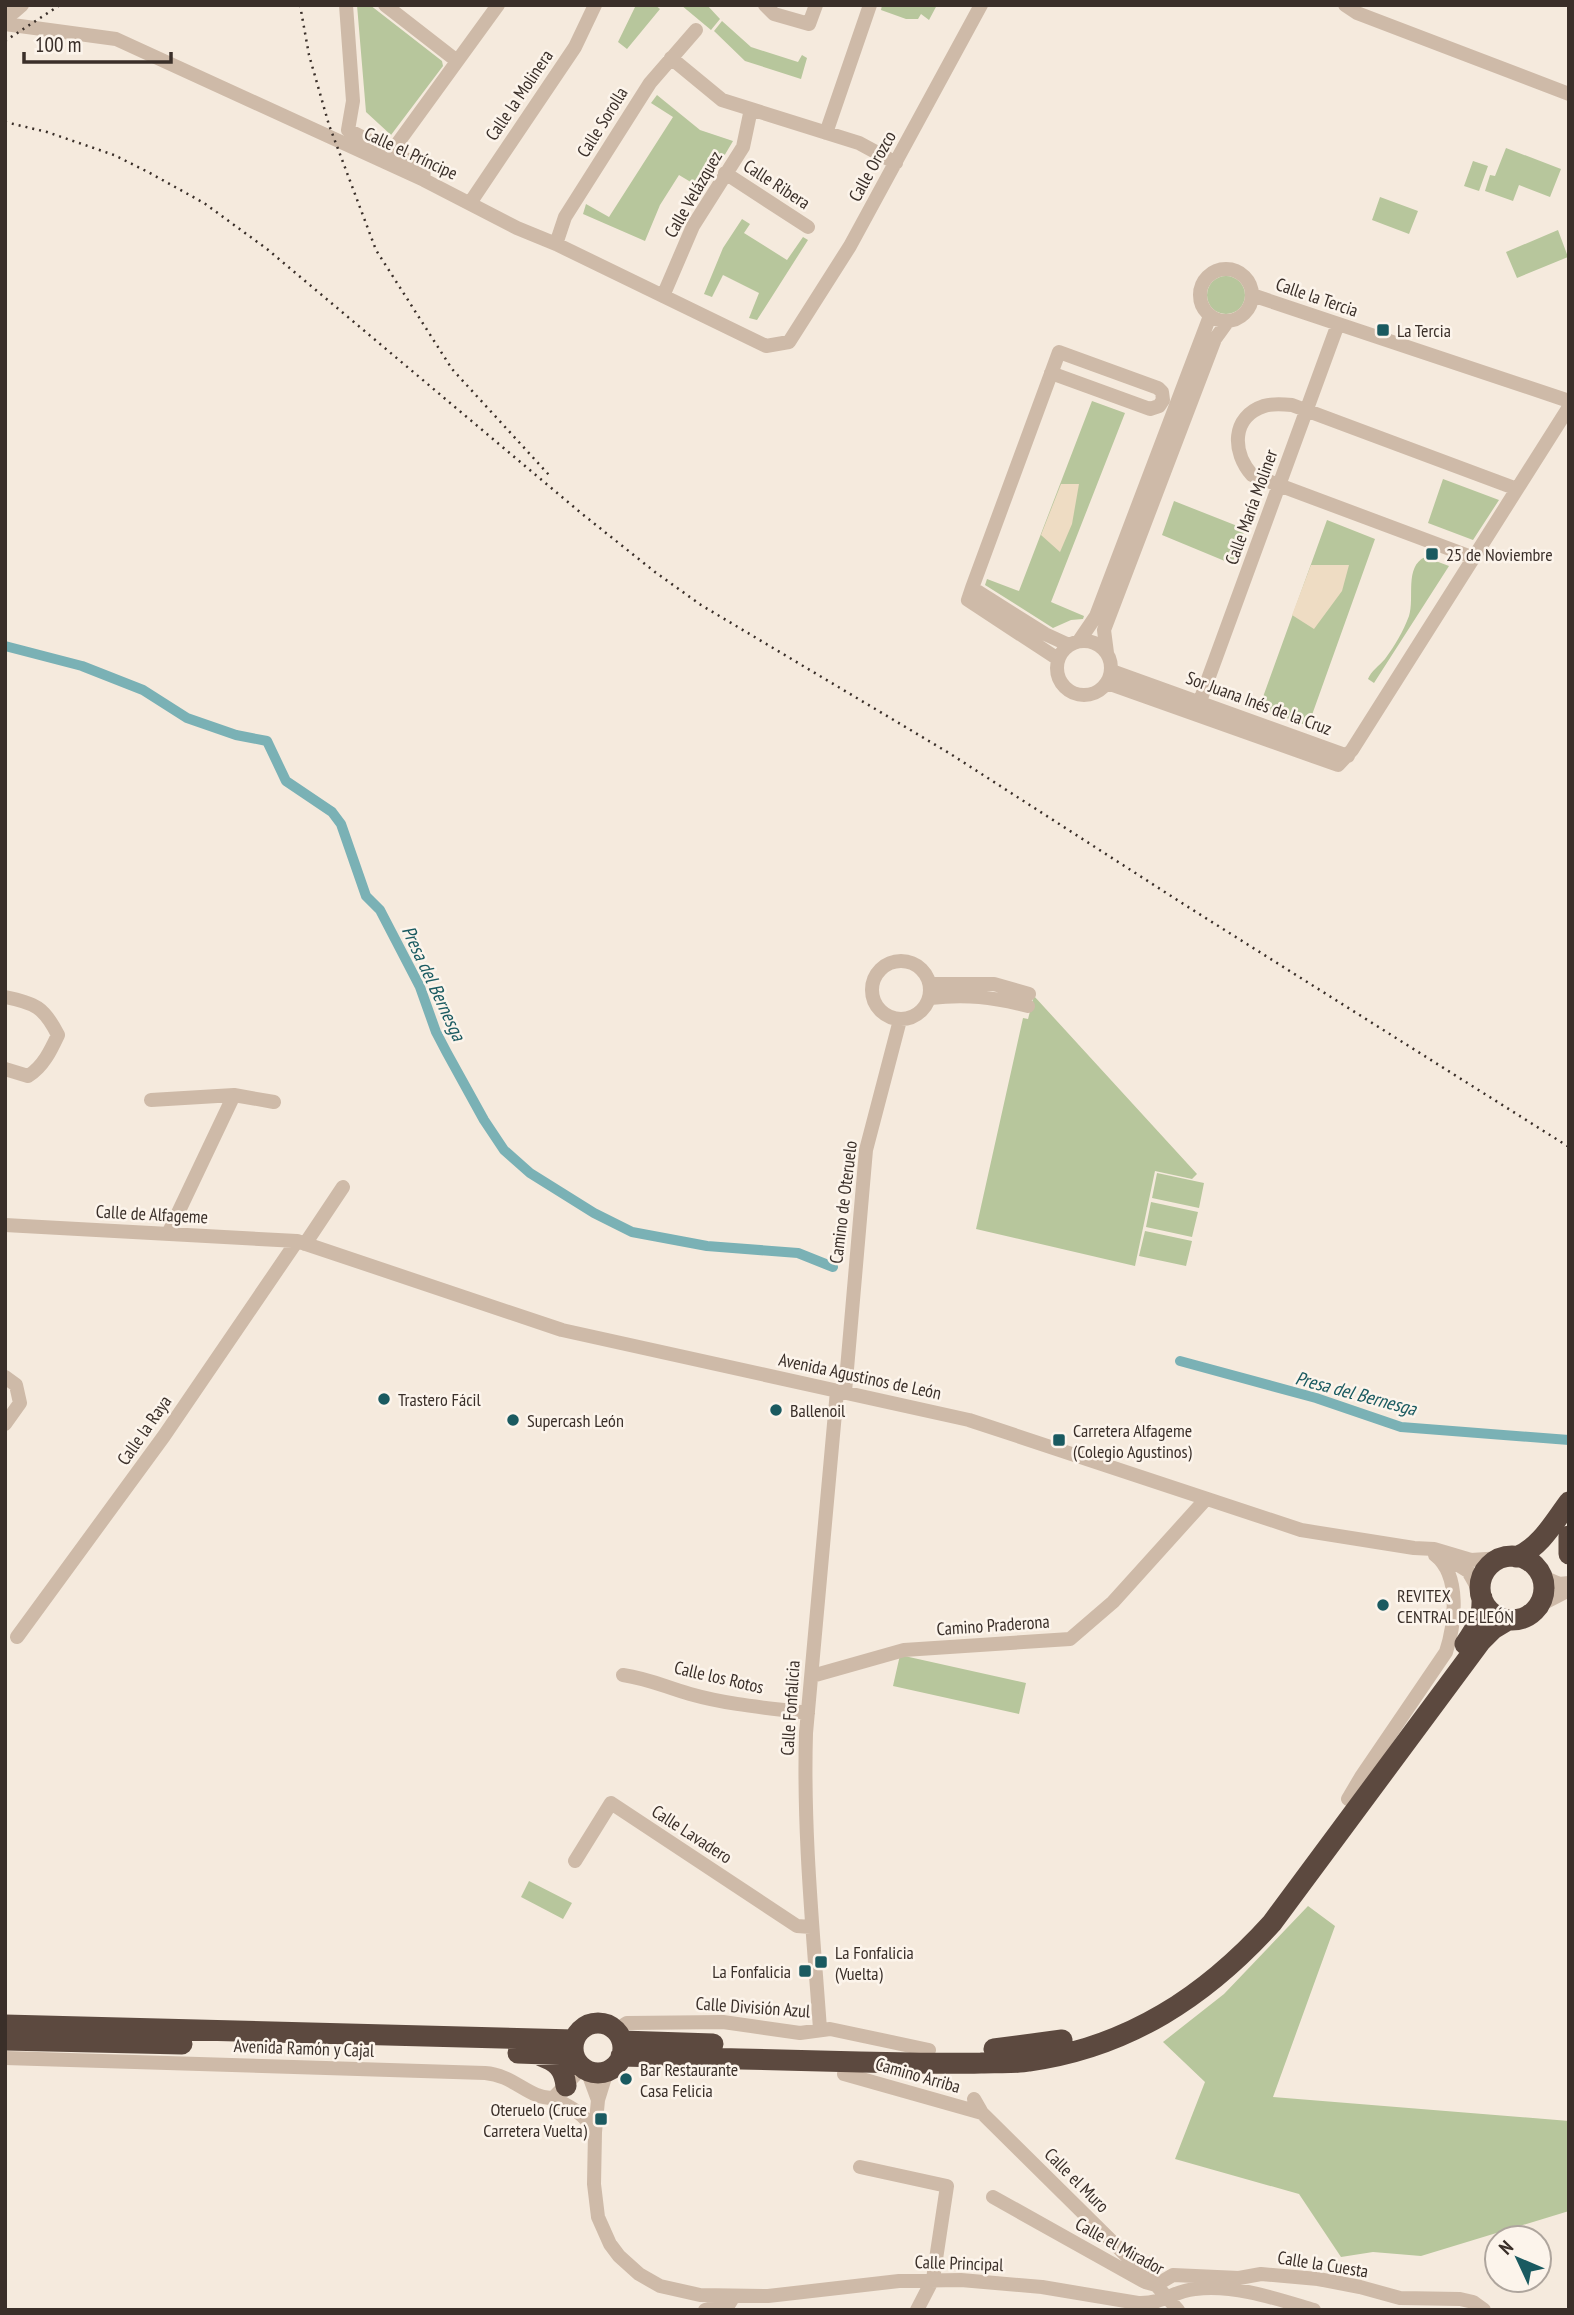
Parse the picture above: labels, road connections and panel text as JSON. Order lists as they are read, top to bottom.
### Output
{
  "streets": {
    "street": [
      "Calle la Molinera",
      "Calle Sorolla",
      "Calle el Príncipe",
      "Calle Orozco",
      "Calle Ribera",
      "Calle Velázquez",
      "Calle la Tercia",
      "Calle María Moliner",
      "Sor Juana Inés de la Cruz",
      "Camino de Oteruelo",
      "Calle de Alfageme",
      "Avenida Agustinos de León",
      "Calle la Raya",
      "Camino Praderona",
      "Calle los Rotos",
      "Calle Fonfalicia",
      "Calle Lavadero",
      "Calle División Azul",
      "Avenida Ramón y Cajal",
      "Camino Arriba",
      "Calle el Muro",
      "Calle el Mirador",
      "Calle Principal",
      "Calle la Cuesta"
    ]
  },
  "crossings": [
    ["Calle la Molinera", "Calle el Príncipe"],
    ["Calle Sorolla", "Calle el Príncipe"],
    ["Calle el Príncipe", "Calle Orozco"],
    ["Calle el Príncipe", "Calle Velázquez"],
    ["Calle Ribera", "Calle Velázquez"],
    ["Calle la Tercia", "Calle María Moliner"],
    ["Calle María Moliner", "Sor Juana Inés de la Cruz"],
    ["Camino de Oteruelo", "Avenida Agustinos de León"],
    ["Camino de Oteruelo", "Calle Fonfalicia"],
    ["Calle de Alfageme", "Avenida Agustinos de León"],
    ["Calle de Alfageme", "Calle la Raya"],
    ["Avenida Agustinos de León", "Calle la Raya"],
    ["Avenida Agustinos de León", "Camino Praderona"],
    ["Avenida Agustinos de León", "Calle Fonfalicia"],
    ["Camino Praderona", "Calle Fonfalicia"],
    ["Calle los Rotos", "Calle Fonfalicia"],
    ["Calle Fonfalicia", "Calle Lavadero"],
    ["Calle Fonfalicia", "Calle División Azul"],
    ["Calle División Azul", "Calle Principal"],
    ["Avenida Ramón y Cajal", "Calle Principal"],
    ["Camino Arriba", "Calle el Muro"],
    ["Calle el Muro", "Calle el Mirador"],
    ["Calle el Muro", "Calle la Cuesta"],
    ["Calle el Mirador", "Calle Principal"],
    ["Calle el Mirador", "Calle la Cuesta"]
  ],
  "water": ["Presa del Bernesga"],
  "places": {
    "transit": [
      "La Tercia",
      "25 de Noviembre",
      "Carretera Alfageme (Colegio Agustinos)",
      "La Fonfalicia (Vuelta)",
      "La Fonfalicia",
      "Oteruelo (Cruce Carretera Vuelta)"
    ],
    "other": [
      "Trastero Fácil",
      "Ballenoil",
      "Supercash León",
      "REVITEX CENTRAL DE LEÓN",
      "Bar Restaurante Casa Felicia"
    ]
  },
  "scale_bar": "100 m",
  "north": "top left"
}
